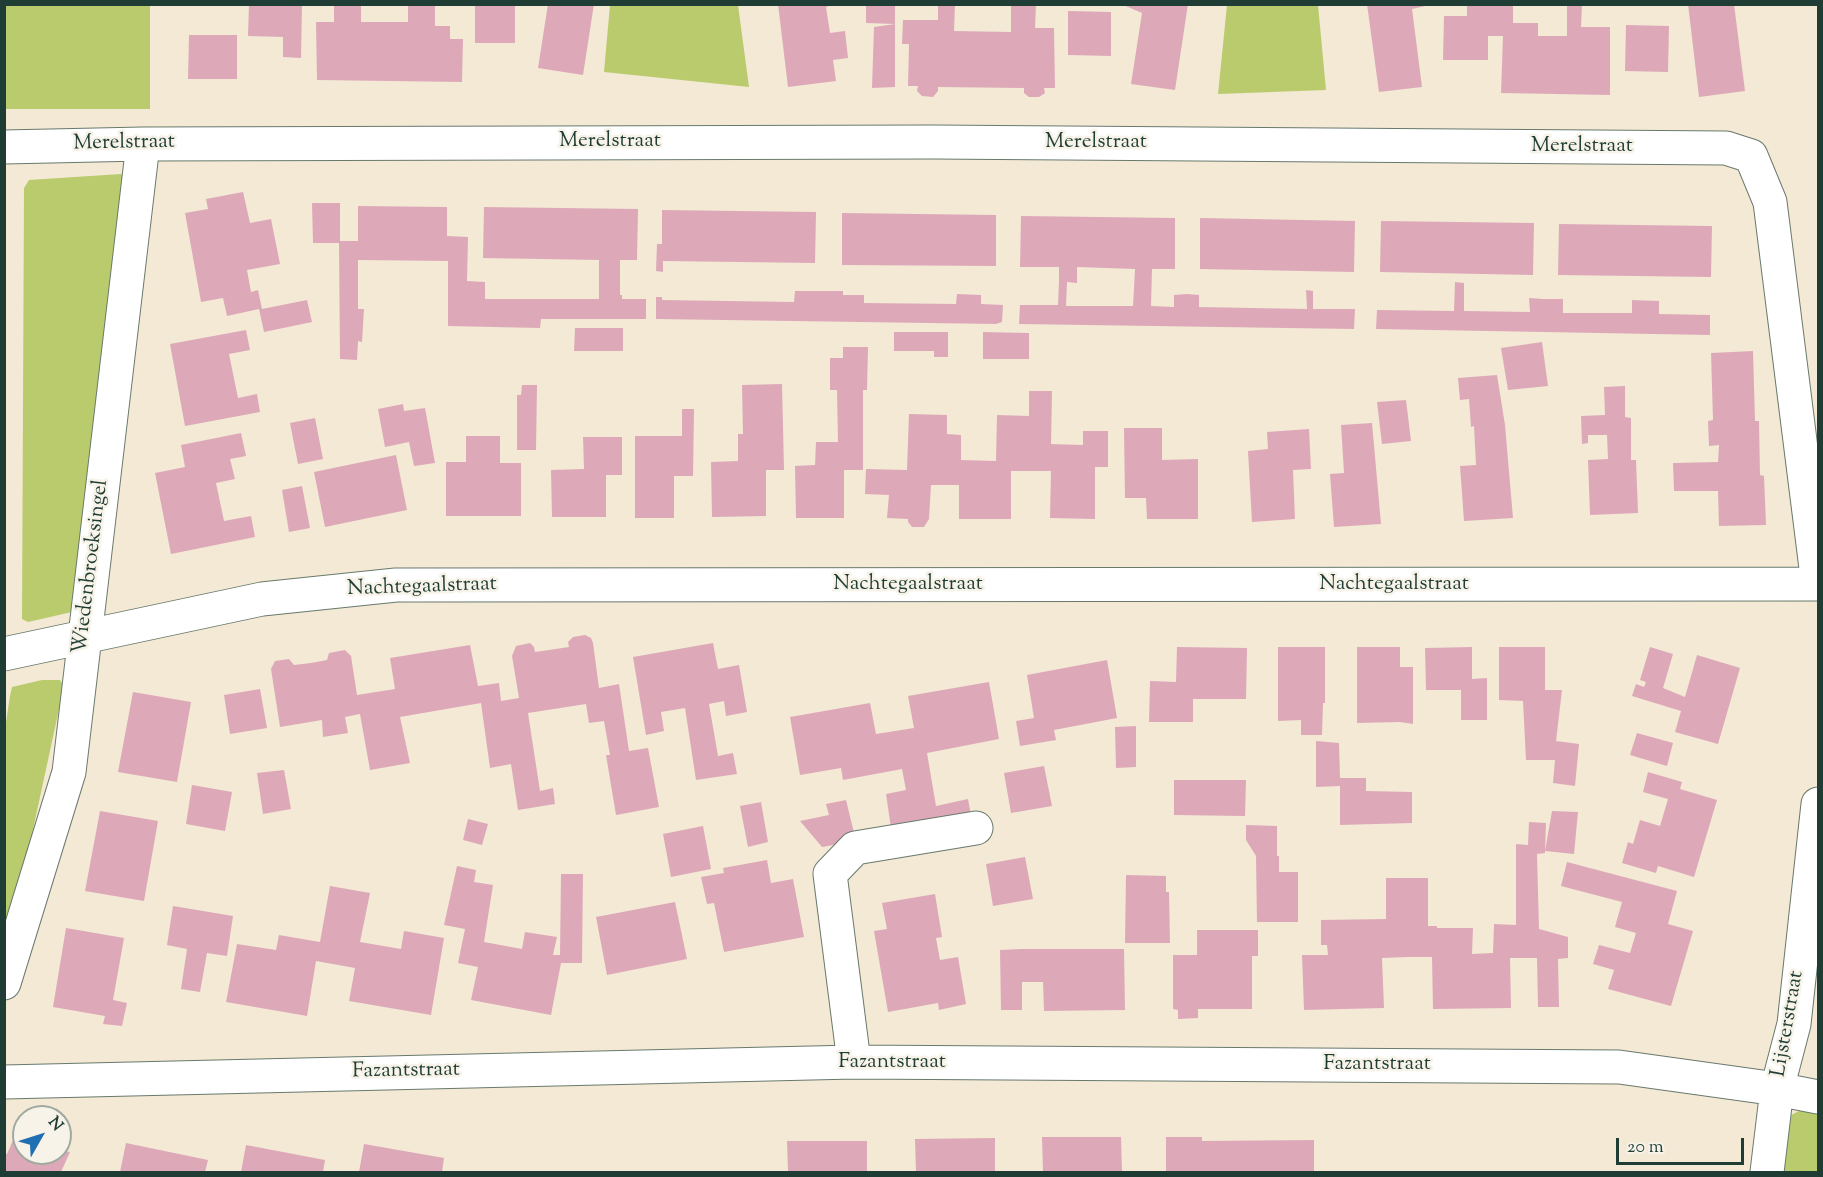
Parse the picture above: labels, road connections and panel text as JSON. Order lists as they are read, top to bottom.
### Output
{
  "streets": {
    "street": [
      "Merelstraat",
      "Wiedenbroeksingel",
      "Nachtegaalstraat",
      "Lijsterstraat",
      "Fazantstraat"
    ]
  },
  "crossings": [
    ["Merelstraat", "Wiedenbroeksingel"],
    ["Merelstraat", "Nachtegaalstraat"],
    ["Wiedenbroeksingel", "Nachtegaalstraat"],
    ["Lijsterstraat", "Fazantstraat"]
  ],
  "scale_bar": "20 m",
  "north": "top right"
}
